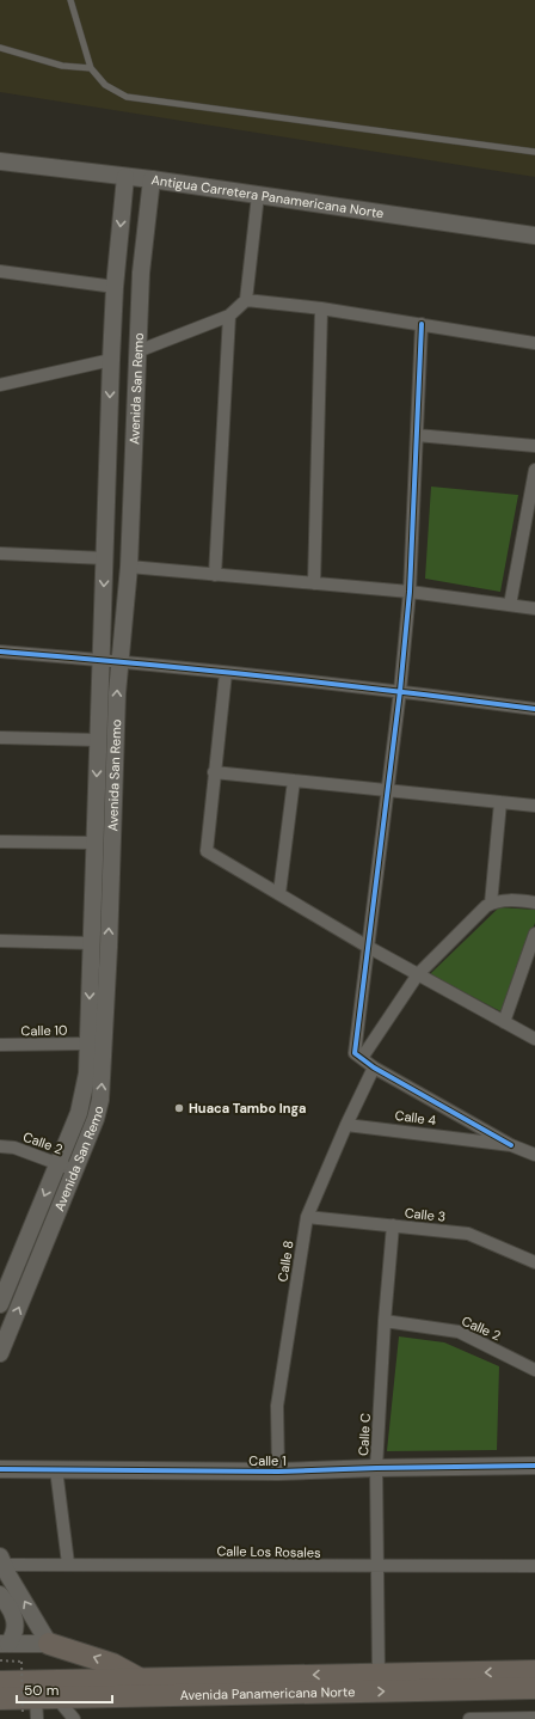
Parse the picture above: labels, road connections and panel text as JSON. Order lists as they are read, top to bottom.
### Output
{
  "streets": {
    "highway": ["Avenida Panamericana Norte"],
    "main road": ["Antigua Carretera Panamericana Norte", "Avenida San Remo", "Calle 1"],
    "street": [
      "Calle 10",
      "Calle 4",
      "Calle 2",
      "Calle 3",
      "Calle 8",
      "Calle C",
      "Calle Los Rosales"
    ]
  },
  "crossings": [
    ["Antigua Carretera Panamericana Norte", "Avenida San Remo"],
    ["Avenida San Remo", "Calle 10"],
    ["Avenida San Remo", "Calle 2"],
    ["Calle 4", "Calle 8"],
    ["Calle 2", "Calle C"],
    ["Calle 3", "Calle 8"],
    ["Calle 3", "Calle C"],
    ["Calle 8", "Calle 1"],
    ["Calle C", "Calle 1"],
    ["Calle C", "Calle Los Rosales"],
    ["Calle C", "Avenida Panamericana Norte"]
  ],
  "places": ["Huaca Tambo Inga"],
  "scale_bar": "50 m"
}
